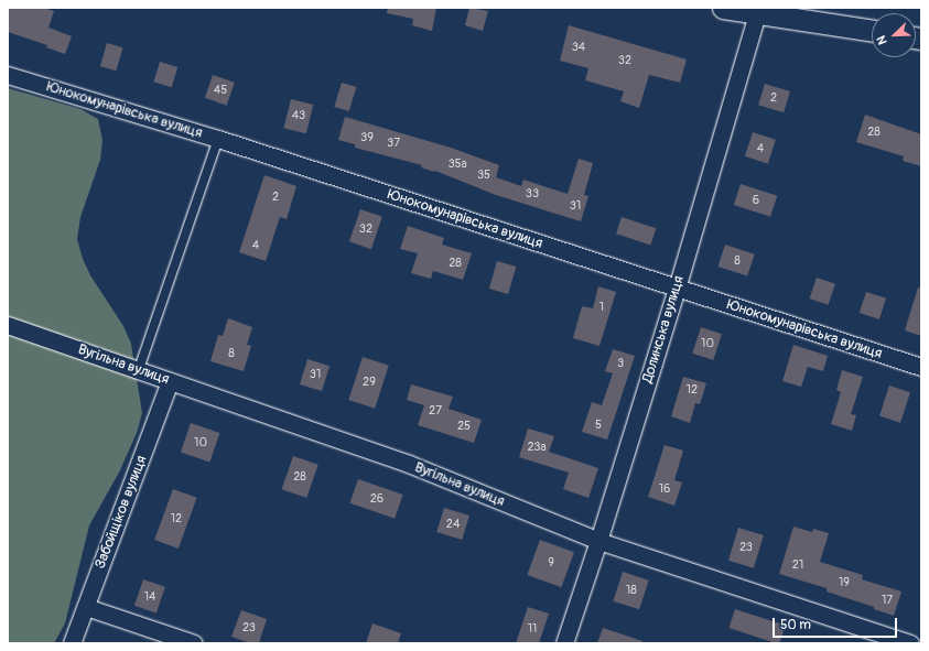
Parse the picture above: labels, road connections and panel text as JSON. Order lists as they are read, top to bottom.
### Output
{
  "streets": {
    "street": [
      "Юнокомунарівська вулиця",
      "Долинська вулиця",
      "Вугільна вулиця",
      "Забойщiков вулиця"
    ]
  },
  "crossings": [
    ["Юнокомунарівська вулиця", "Долинська вулиця"],
    ["Долинська вулиця", "Вугільна вулиця"],
    ["Вугільна вулиця", "Забойщiков вулиця"]
  ],
  "house_numbers": [
    "34",
    "32",
    "45",
    "2",
    "43",
    "28",
    "39",
    "37",
    "4",
    "35а",
    "35",
    "33",
    "2",
    "6",
    "31",
    "32",
    "4",
    "8",
    "28",
    "1",
    "10",
    "8",
    "3",
    "31",
    "29",
    "12",
    "27",
    "5",
    "25",
    "10",
    "23а",
    "28",
    "16",
    "26",
    "12",
    "24",
    "23",
    "9",
    "21",
    "19",
    "18",
    "14",
    "17",
    "23",
    "11"
  ],
  "scale_bar": "50 m",
  "north": "bottom left"
}
